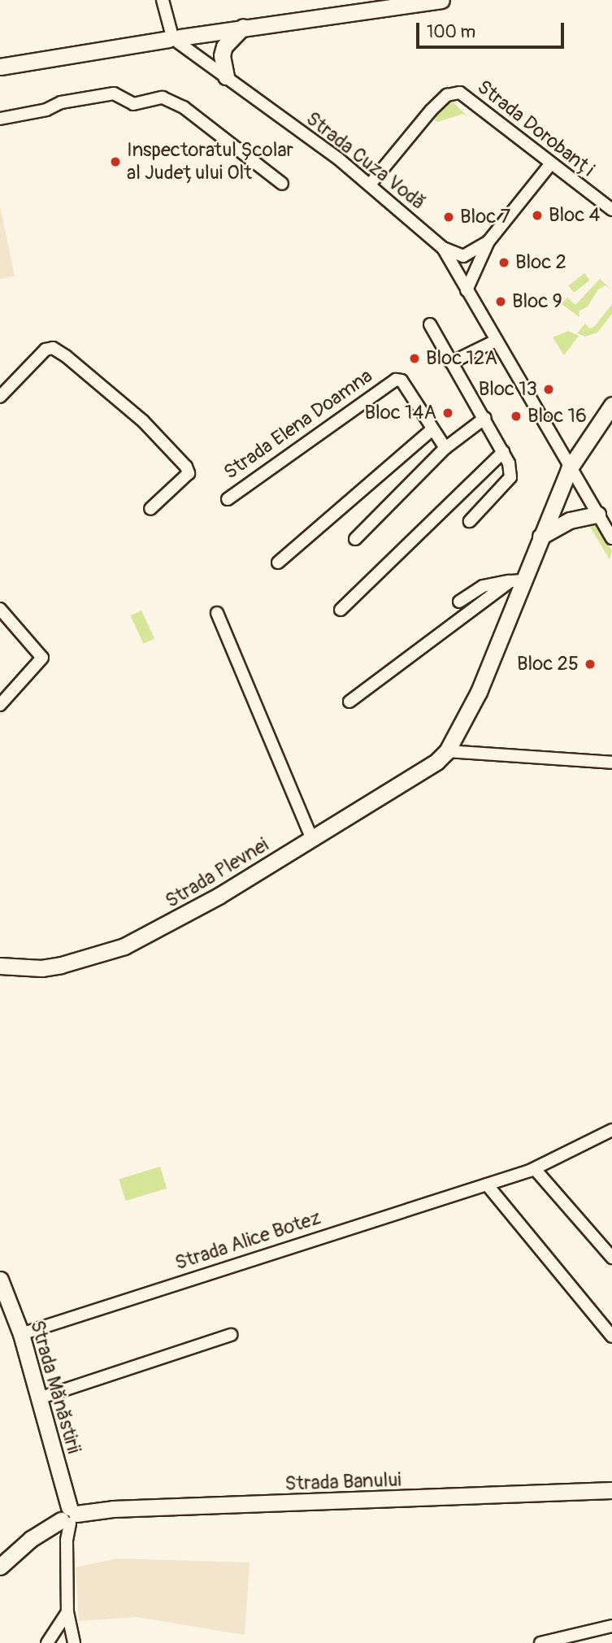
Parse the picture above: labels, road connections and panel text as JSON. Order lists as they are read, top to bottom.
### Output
{
  "streets": {
    "street": [
      "Strada Dorobanți",
      "Strada Cuza Vodă",
      "Strada Elena Doamna",
      "Strada Plevnei",
      "Strada Alice Botez",
      "Strada Mănăstirii",
      "Strada Banului"
    ]
  },
  "crossings": [
    ["Strada Dorobanți", "Strada Cuza Vodă"],
    ["Strada Alice Botez", "Strada Mănăstirii"],
    ["Strada Mănăstirii", "Strada Banului"]
  ],
  "places": [
    "Inspectoratul Școlar al Județului Olt",
    "Bloc 4",
    "Bloc 7",
    "Bloc 2",
    "Bloc 9",
    "Bloc 12A",
    "Bloc 13",
    "Bloc 14A",
    "Bloc 16",
    "Bloc 25"
  ],
  "scale_bar": "100 m"
}
